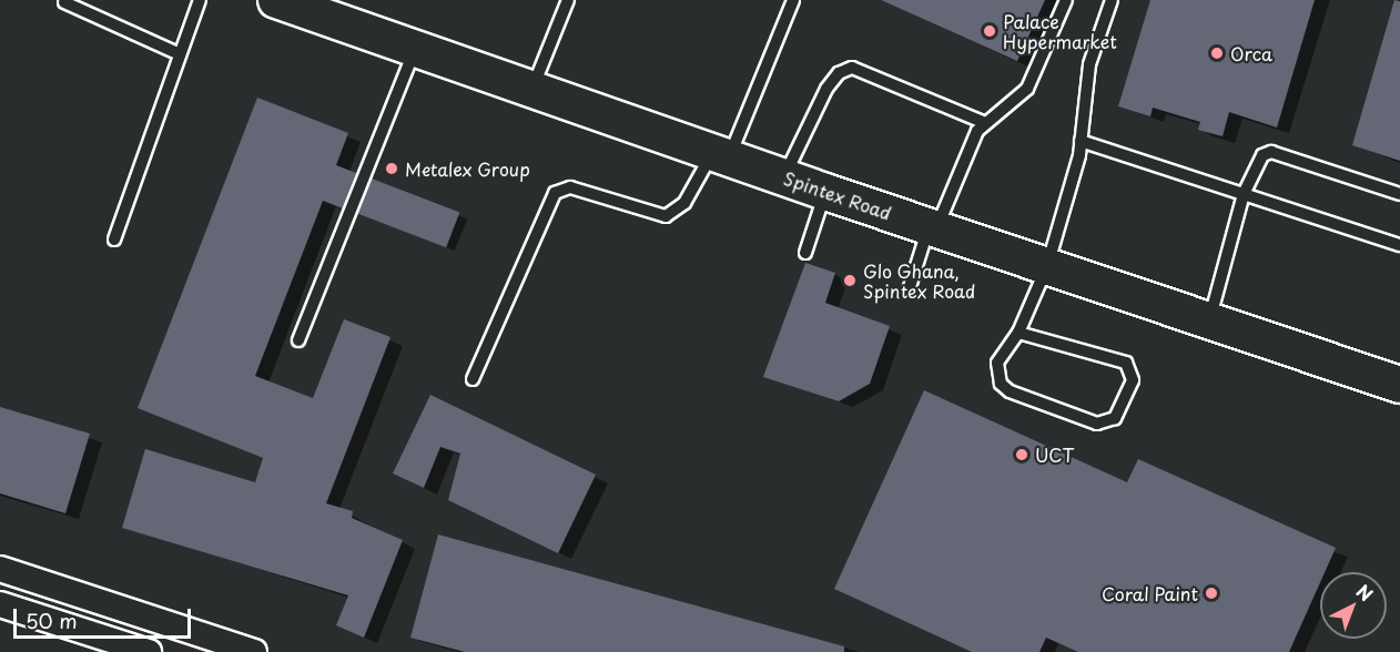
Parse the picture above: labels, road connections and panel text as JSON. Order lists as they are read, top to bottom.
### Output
{
  "streets": {
    "main road": ["Spintex Road"]
  },
  "places": [
    "Palace Hypermarket",
    "Orca",
    "Metalex Group",
    "Glo Ghana, Spintex Road",
    "UCT",
    "Coral Paint"
  ],
  "scale_bar": "50 m",
  "north": "top right"
}
